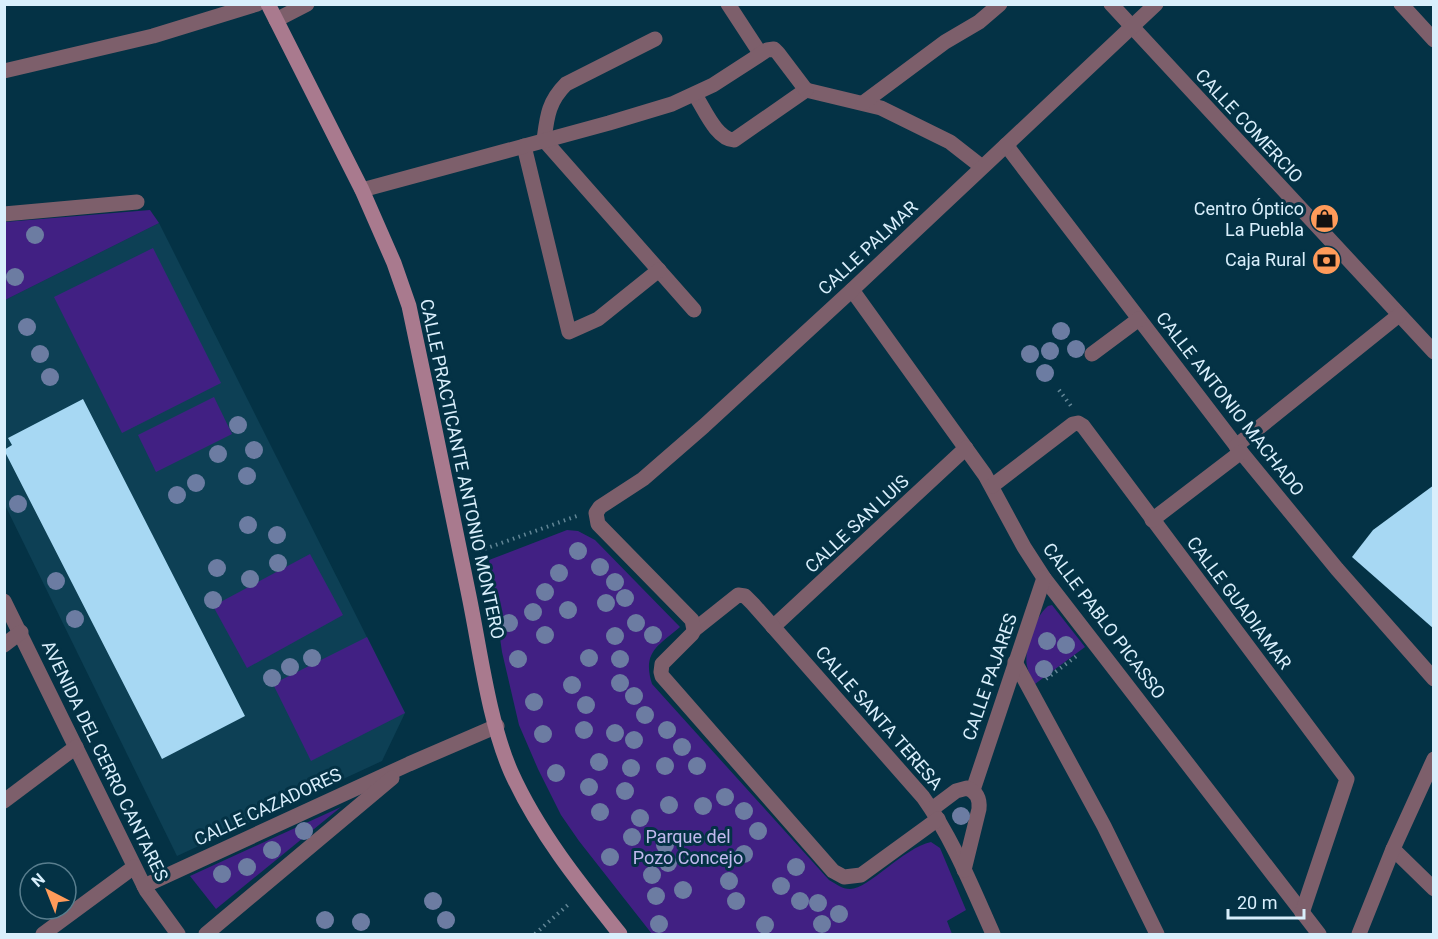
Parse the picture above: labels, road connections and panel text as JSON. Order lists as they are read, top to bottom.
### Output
{
  "streets": {
    "main road": ["CALLE PRACTICANTE ANTONIO MONTERO"],
    "street": [
      "CALLE COMERCIO",
      "CALLE PALMAR",
      "CALLE ANTONIO MACHADO",
      "CALLE SAN LUIS",
      "CALLE GUADIAMAR",
      "CALLE PABLO PICASSO",
      "CALLE PAJARES",
      "CALLE SANTA TERESA",
      "AVENIDA DEL CERRO CANTARES",
      "CALLE CAZADORES"
    ]
  },
  "crossings": [
    ["CALLE COMERCIO", "CALLE PALMAR"],
    ["CALLE PALMAR", "CALLE ANTONIO MACHADO"],
    ["CALLE PALMAR", "CALLE PABLO PICASSO"],
    ["CALLE PRACTICANTE ANTONIO MONTERO", "CALLE CAZADORES"],
    ["CALLE SAN LUIS", "CALLE PABLO PICASSO"],
    ["CALLE SAN LUIS", "CALLE SANTA TERESA"],
    ["CALLE GUADIAMAR", "CALLE PABLO PICASSO"],
    ["CALLE PABLO PICASSO", "CALLE PAJARES"],
    ["CALLE PAJARES", "CALLE SANTA TERESA"],
    ["AVENIDA DEL CERRO CANTARES", "CALLE CAZADORES"]
  ],
  "parks": ["Parque del Pozo Concejo"],
  "places": {
    "shop": ["Centro Óptico La Puebla"],
    "bank": ["Caja Rural"]
  },
  "scale_bar": "20 m",
  "north": "top left"
}
